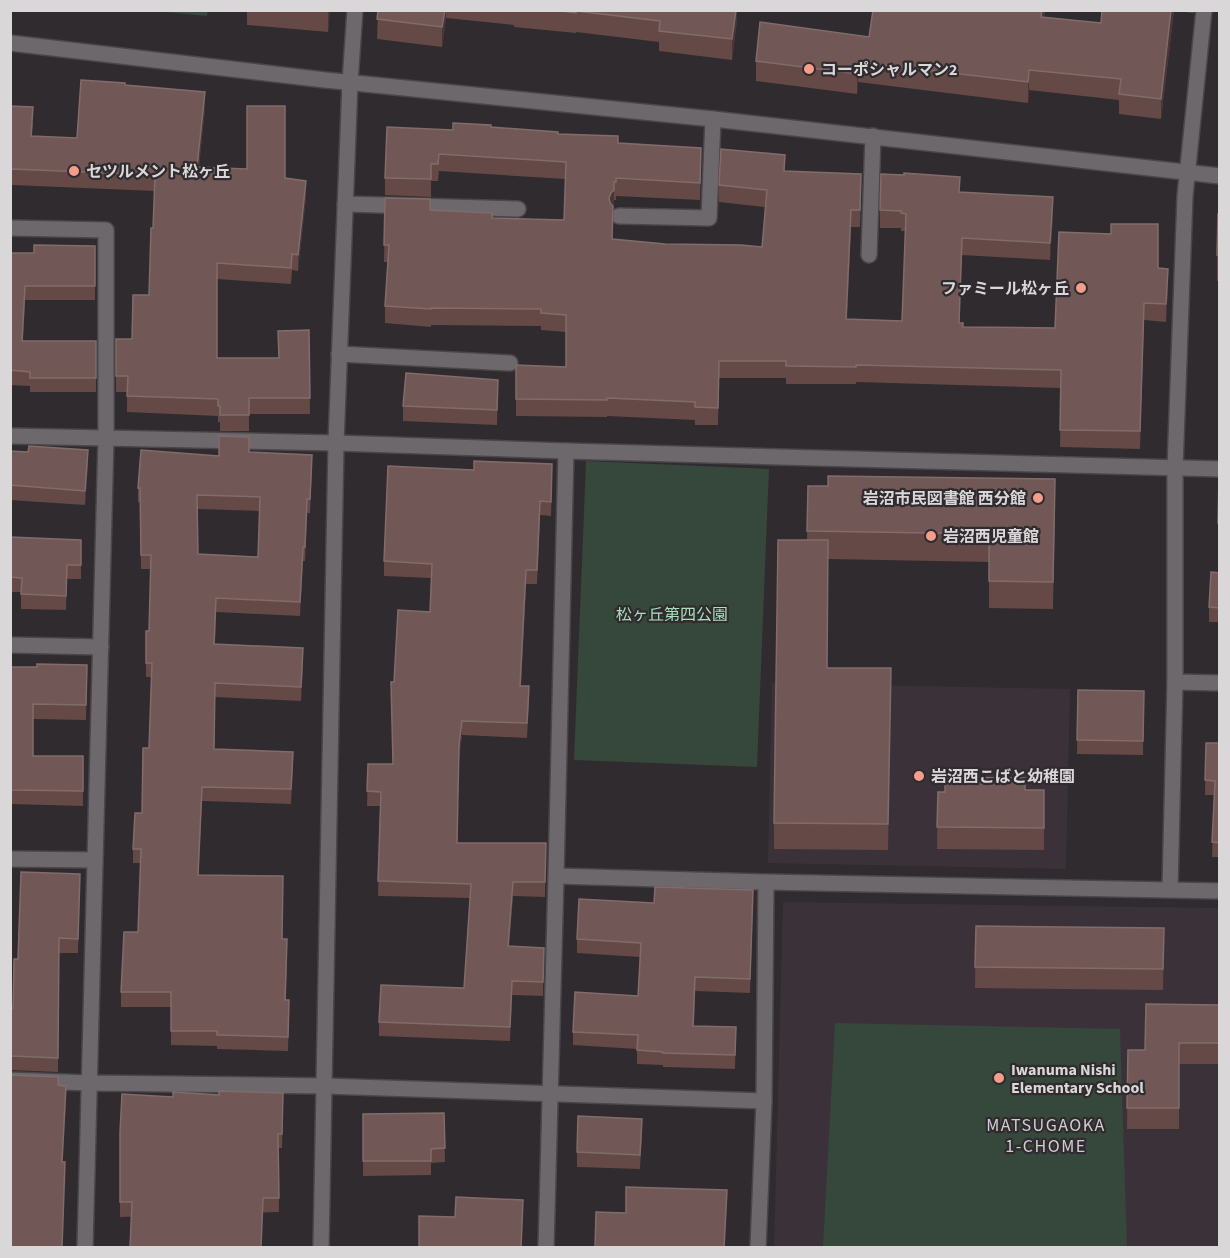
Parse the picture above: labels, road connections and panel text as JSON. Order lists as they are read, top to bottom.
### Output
{
  "districts": ["MATSUGAOKA 1-CHOME"],
  "parks": ["松ヶ丘第四公園"],
  "places": [
    "コーポシャルマン2",
    "セツルメント松ヶ丘",
    "ファミール松ヶ丘",
    "岩沼市民図書館 西分館",
    "岩沼西児童館",
    "岩沼西こばと幼稚園",
    "Iwanuma Nishi Elementary School"
  ]
}
